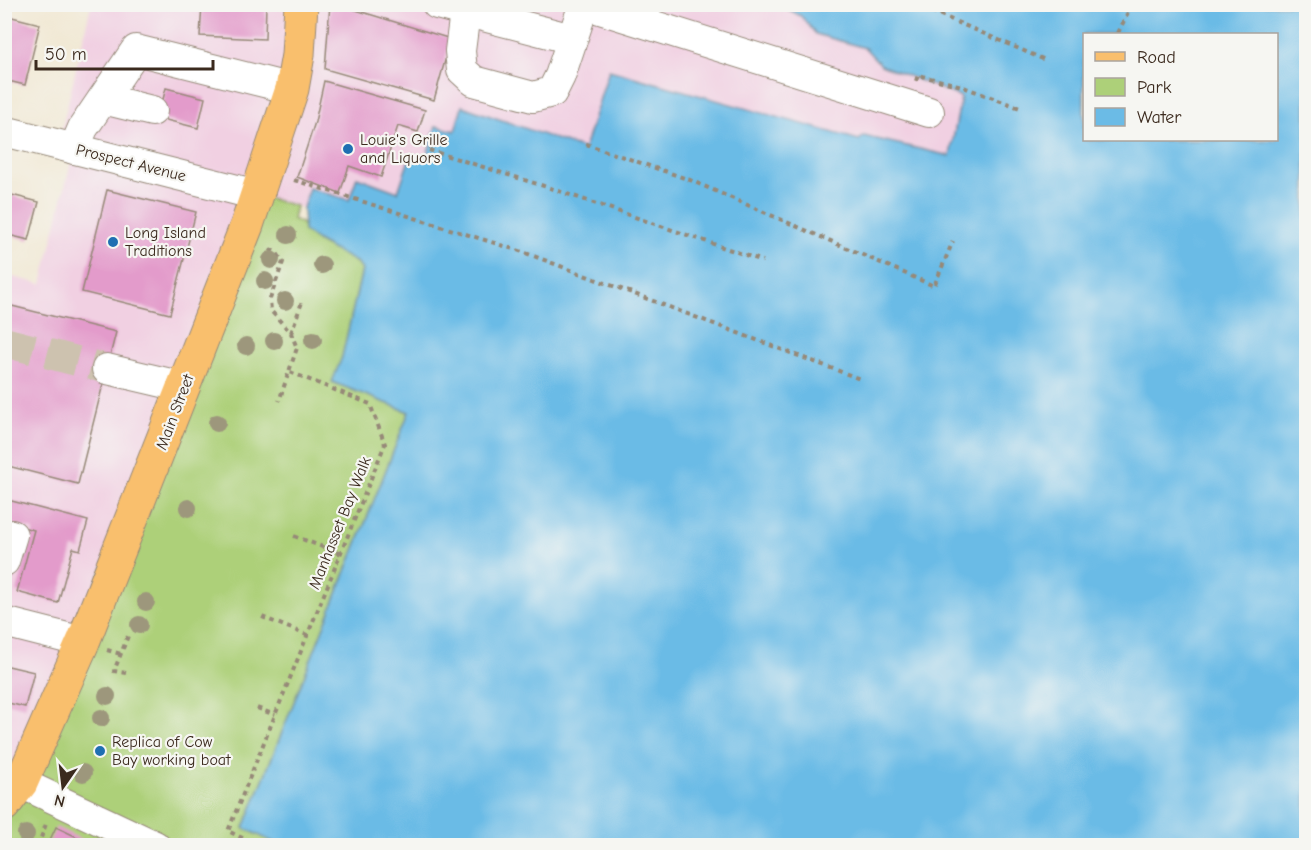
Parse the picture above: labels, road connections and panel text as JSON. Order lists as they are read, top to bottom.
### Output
{
  "streets": {
    "main road": ["Main Street"],
    "street": ["Prospect Avenue"],
    "path": ["Manhasset Bay Walk"]
  },
  "crossings": [
    ["Prospect Avenue", "Main Street"]
  ],
  "places": ["Louie's Grille and Liquors", "Long Island Traditions", "Replica of Cow Bay working boat"],
  "legend": ["Road", "Park", "Water"],
  "scale_bar": "50 m",
  "north": "bottom"
}
